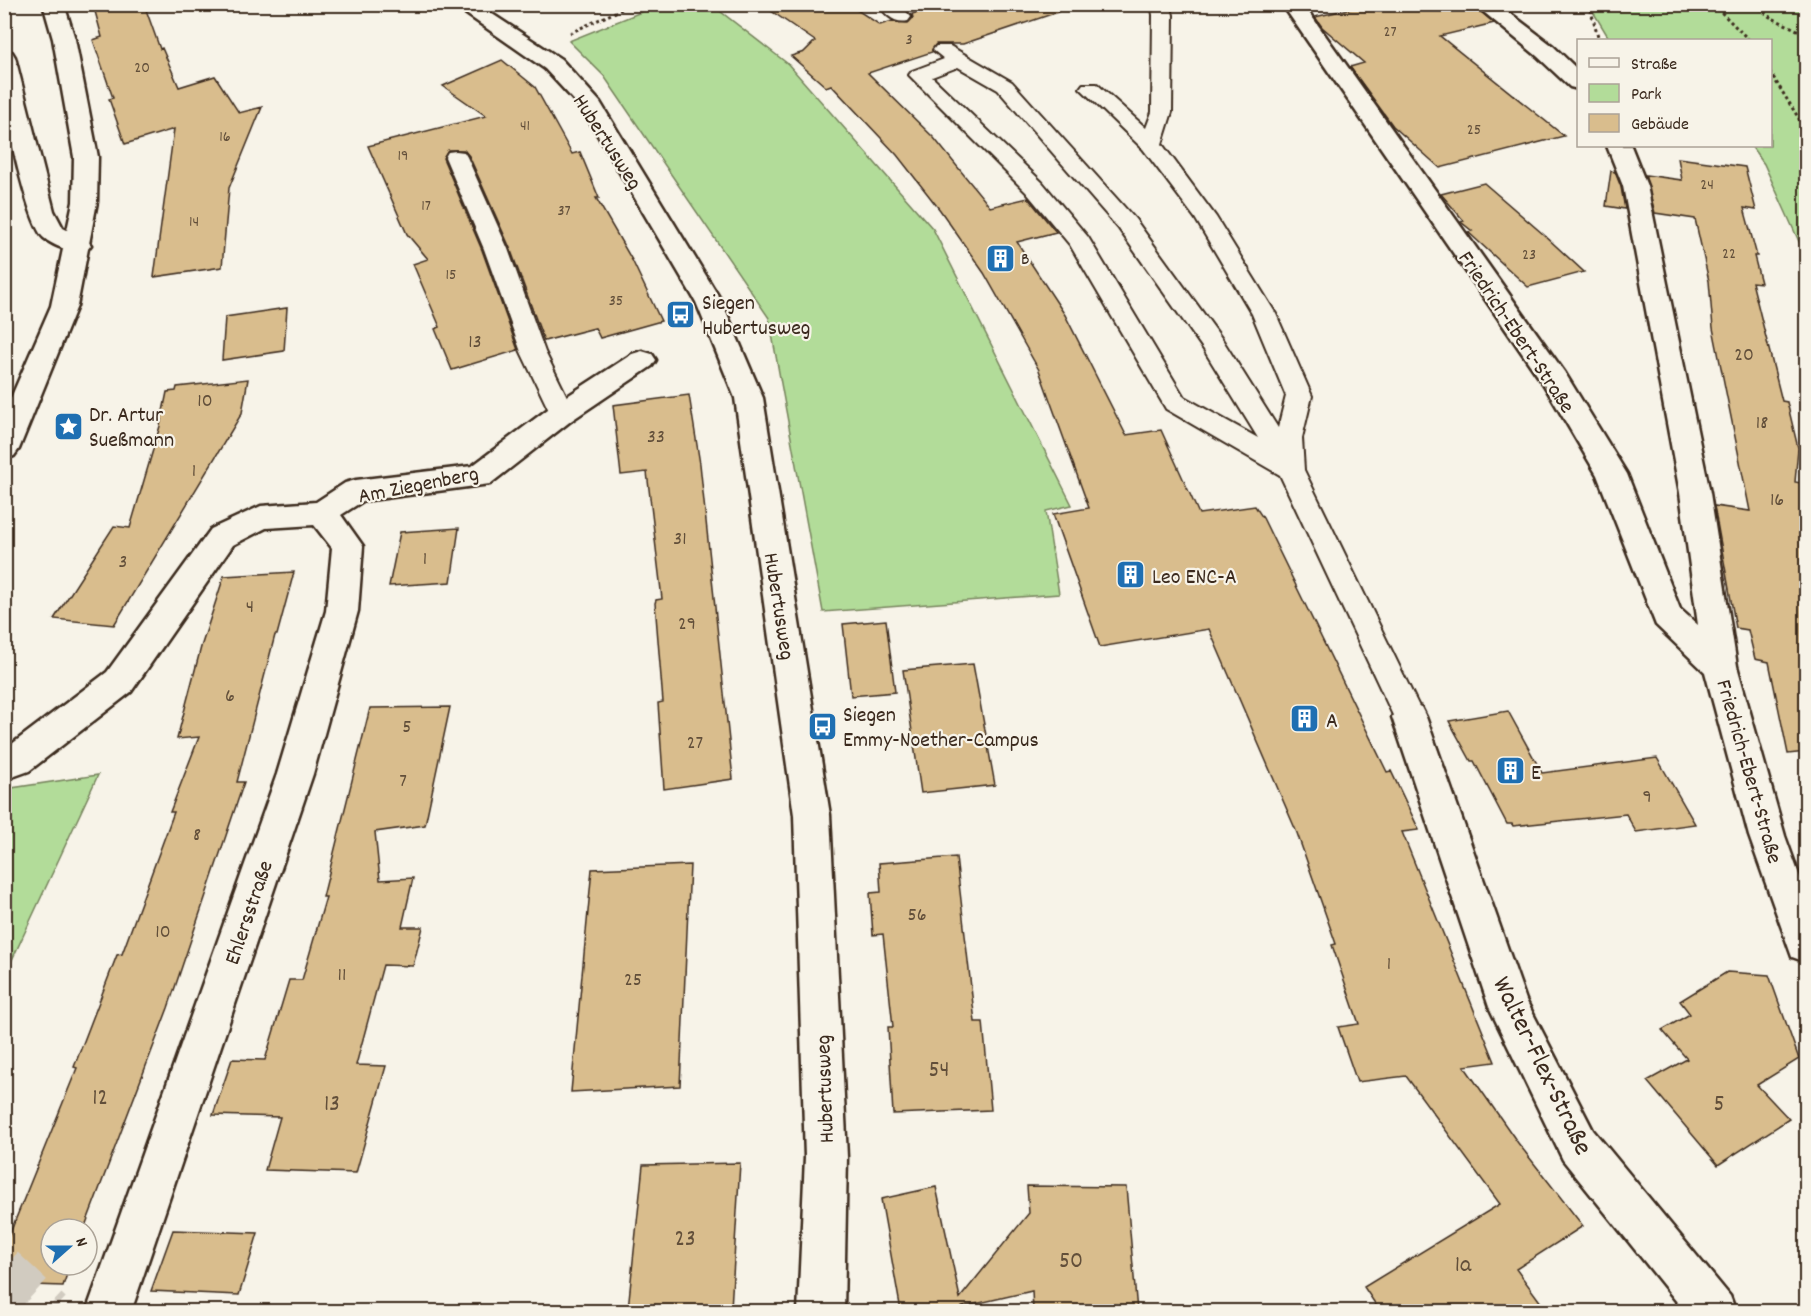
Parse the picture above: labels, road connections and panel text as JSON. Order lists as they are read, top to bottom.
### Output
{
  "streets": {
    "street": [
      "Hubertusweg",
      "Friedrich-Ebert-Straße",
      "Am Ziegenberg",
      "Ehlersstraße",
      "Walter-Flex-Straße"
    ]
  },
  "crossings": [
    ["Am Ziegenberg", "Ehlersstraße"]
  ],
  "places": {
    "building": [
      "B",
      "Leo ENC-A",
      "A",
      "E"
    ],
    "bus stop": ["Siegen Hubertusweg", "Siegen Emmy-Noether-Campus"],
    "place": ["Dr. Artur Sueßmann"]
  },
  "house_numbers": [
    "27",
    "3",
    "20",
    "41",
    "25",
    "16",
    "19",
    "24",
    "17",
    "37",
    "14",
    "22",
    "23",
    "15",
    "35",
    "13",
    "20",
    "10",
    "18",
    "33",
    "1",
    "16",
    "31",
    "1",
    "3",
    "4",
    "29",
    "6",
    "5",
    "27",
    "7",
    "9",
    "8",
    "56",
    "10",
    "1",
    "11",
    "25",
    "54",
    "12",
    "13",
    "5",
    "23",
    "50",
    "1a"
  ],
  "legend": ["Straße", "Park", "Gebäude"],
  "north": "right"
}
